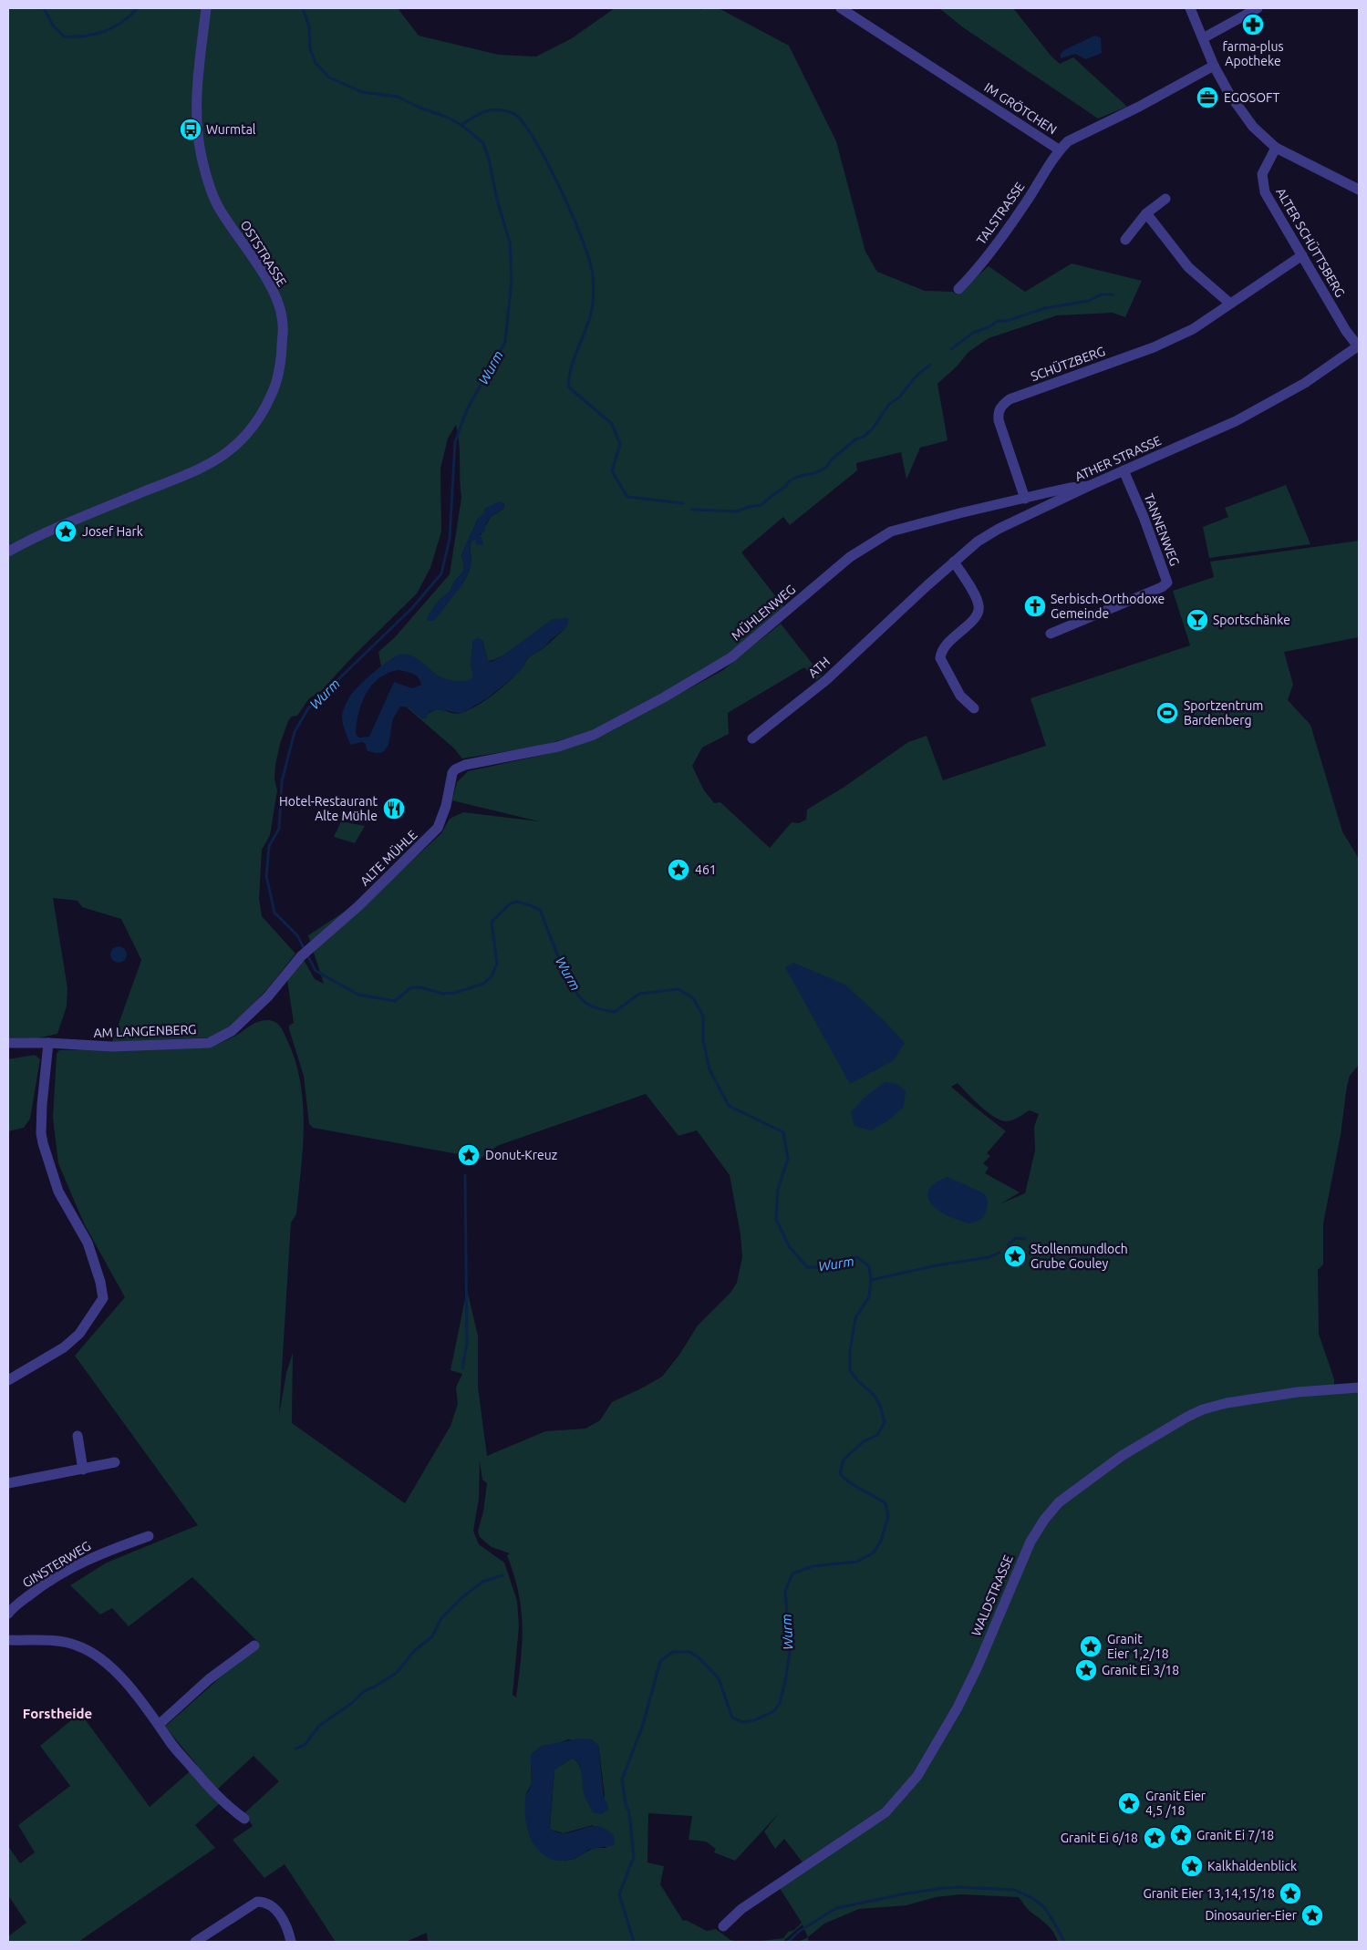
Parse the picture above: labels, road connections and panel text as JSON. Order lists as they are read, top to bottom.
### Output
{
  "streets": {
    "street": [
      "IM GRÖTCHEN",
      "TALSTRASSE",
      "ALTER SCHÜTTSBERG",
      "OSTSTRASSE",
      "SCHÜTZBERG",
      "ATHER STRASSE",
      "TANNENWEG",
      "MÜHLENWEG",
      "ATH",
      "ALTE MÜHLE",
      "AM LANGENBERG",
      "GINSTERWEG",
      "WALDSTRASSE"
    ]
  },
  "crossings": [
    ["IM GRÖTCHEN", "TALSTRASSE"],
    ["ALTER SCHÜTTSBERG", "SCHÜTZBERG"],
    ["ALTER SCHÜTTSBERG", "ATHER STRASSE"],
    ["SCHÜTZBERG", "MÜHLENWEG"],
    ["ATHER STRASSE", "TANNENWEG"],
    ["ATHER STRASSE", "MÜHLENWEG"],
    ["ATHER STRASSE", "ATH"],
    ["MÜHLENWEG", "ALTE MÜHLE"],
    ["ALTE MÜHLE", "AM LANGENBERG"]
  ],
  "districts": ["Forstheide"],
  "water": ["Wurm"],
  "places": {
    "pharmacy": ["farma-plus Apotheke"],
    "office": ["EGOSOFT"],
    "bus stop": ["Wurmtal"],
    "place": [
      "Josef Hark",
      "461",
      "Donut-Kreuz",
      "Stollenmundloch Grube Gouley",
      "Granit Eier 1,2/18",
      "Granit Ei 3/18",
      "Granit Eier 4,5 /18",
      "Granit Ei 7/18",
      "Granit Ei 6/18",
      "Kalkhaldenblick",
      "Granit Eier 13,14,15/18",
      "Dinosaurier-Eier"
    ],
    "church": ["Serbisch-Orthodoxe Gemeinde"],
    "bar": ["Sportschänke"],
    "sports": ["Sportzentrum Bardenberg"],
    "restaurant": ["Hotel-Restaurant Alte Mühle"]
  }
}
